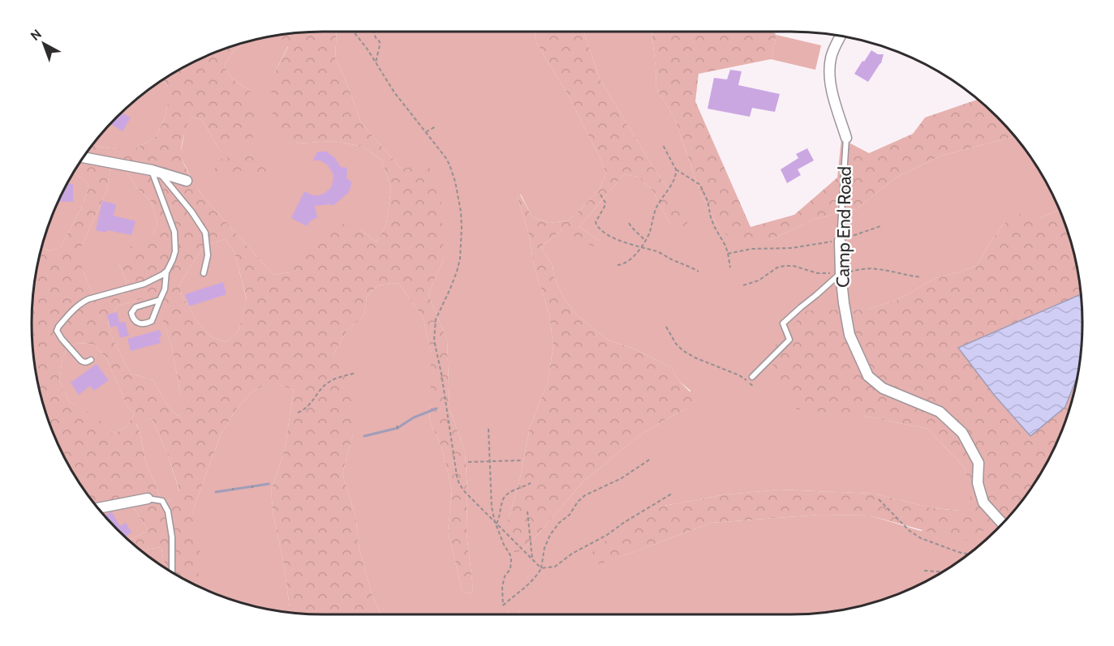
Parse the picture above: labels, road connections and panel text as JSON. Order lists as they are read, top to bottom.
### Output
{
  "streets": {
    "street": ["Camp End Road"]
  },
  "north": "top left"
}
